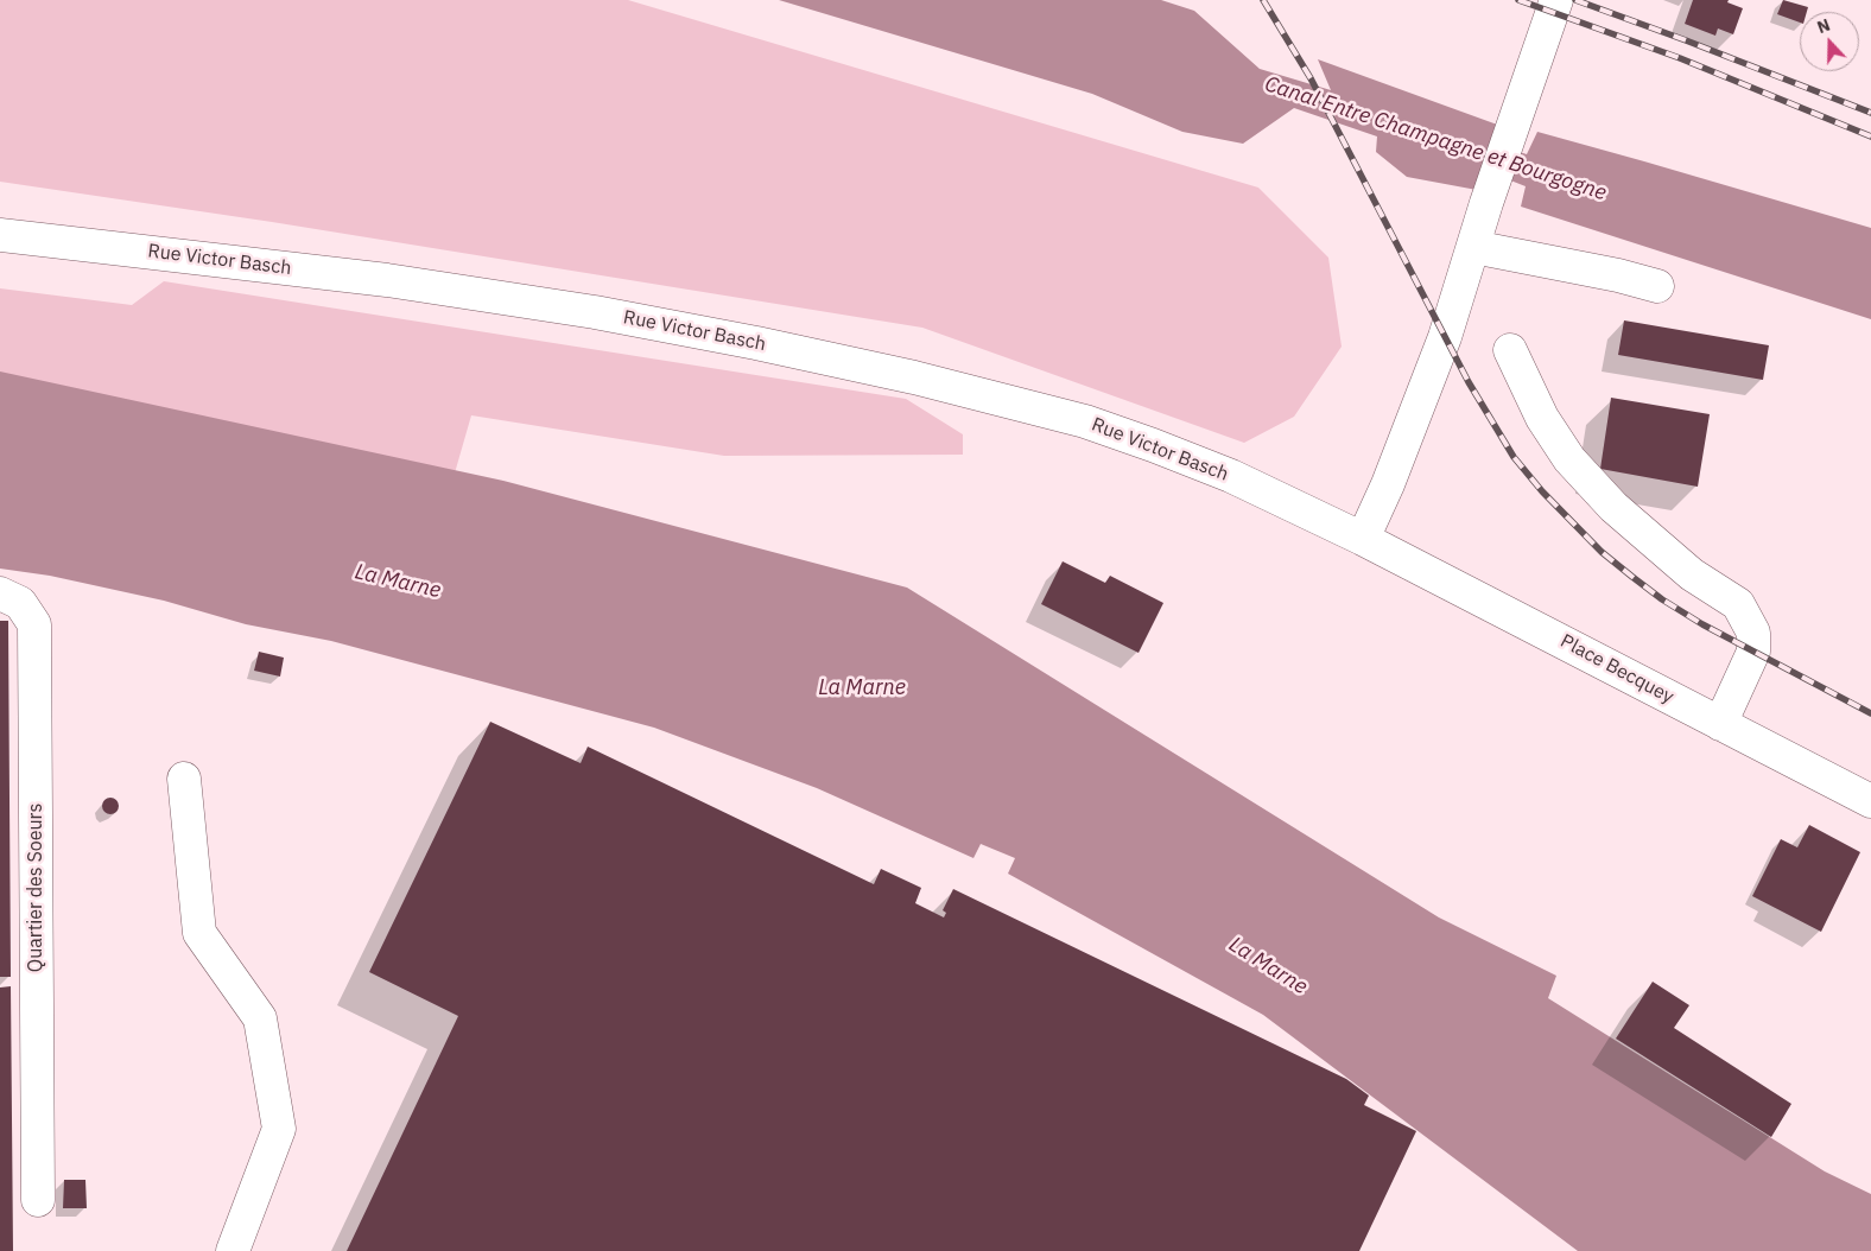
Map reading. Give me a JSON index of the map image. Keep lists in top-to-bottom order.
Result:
{
  "streets": {
    "street": ["Rue Victor Basch", "Place Becquey", "Quartier des Soeurs"]
  },
  "crossings": [
    ["Rue Victor Basch", "Place Becquey"]
  ],
  "water": ["Canal Entre Champagne et Bourgogne", "La Marne"],
  "north": "top"
}
